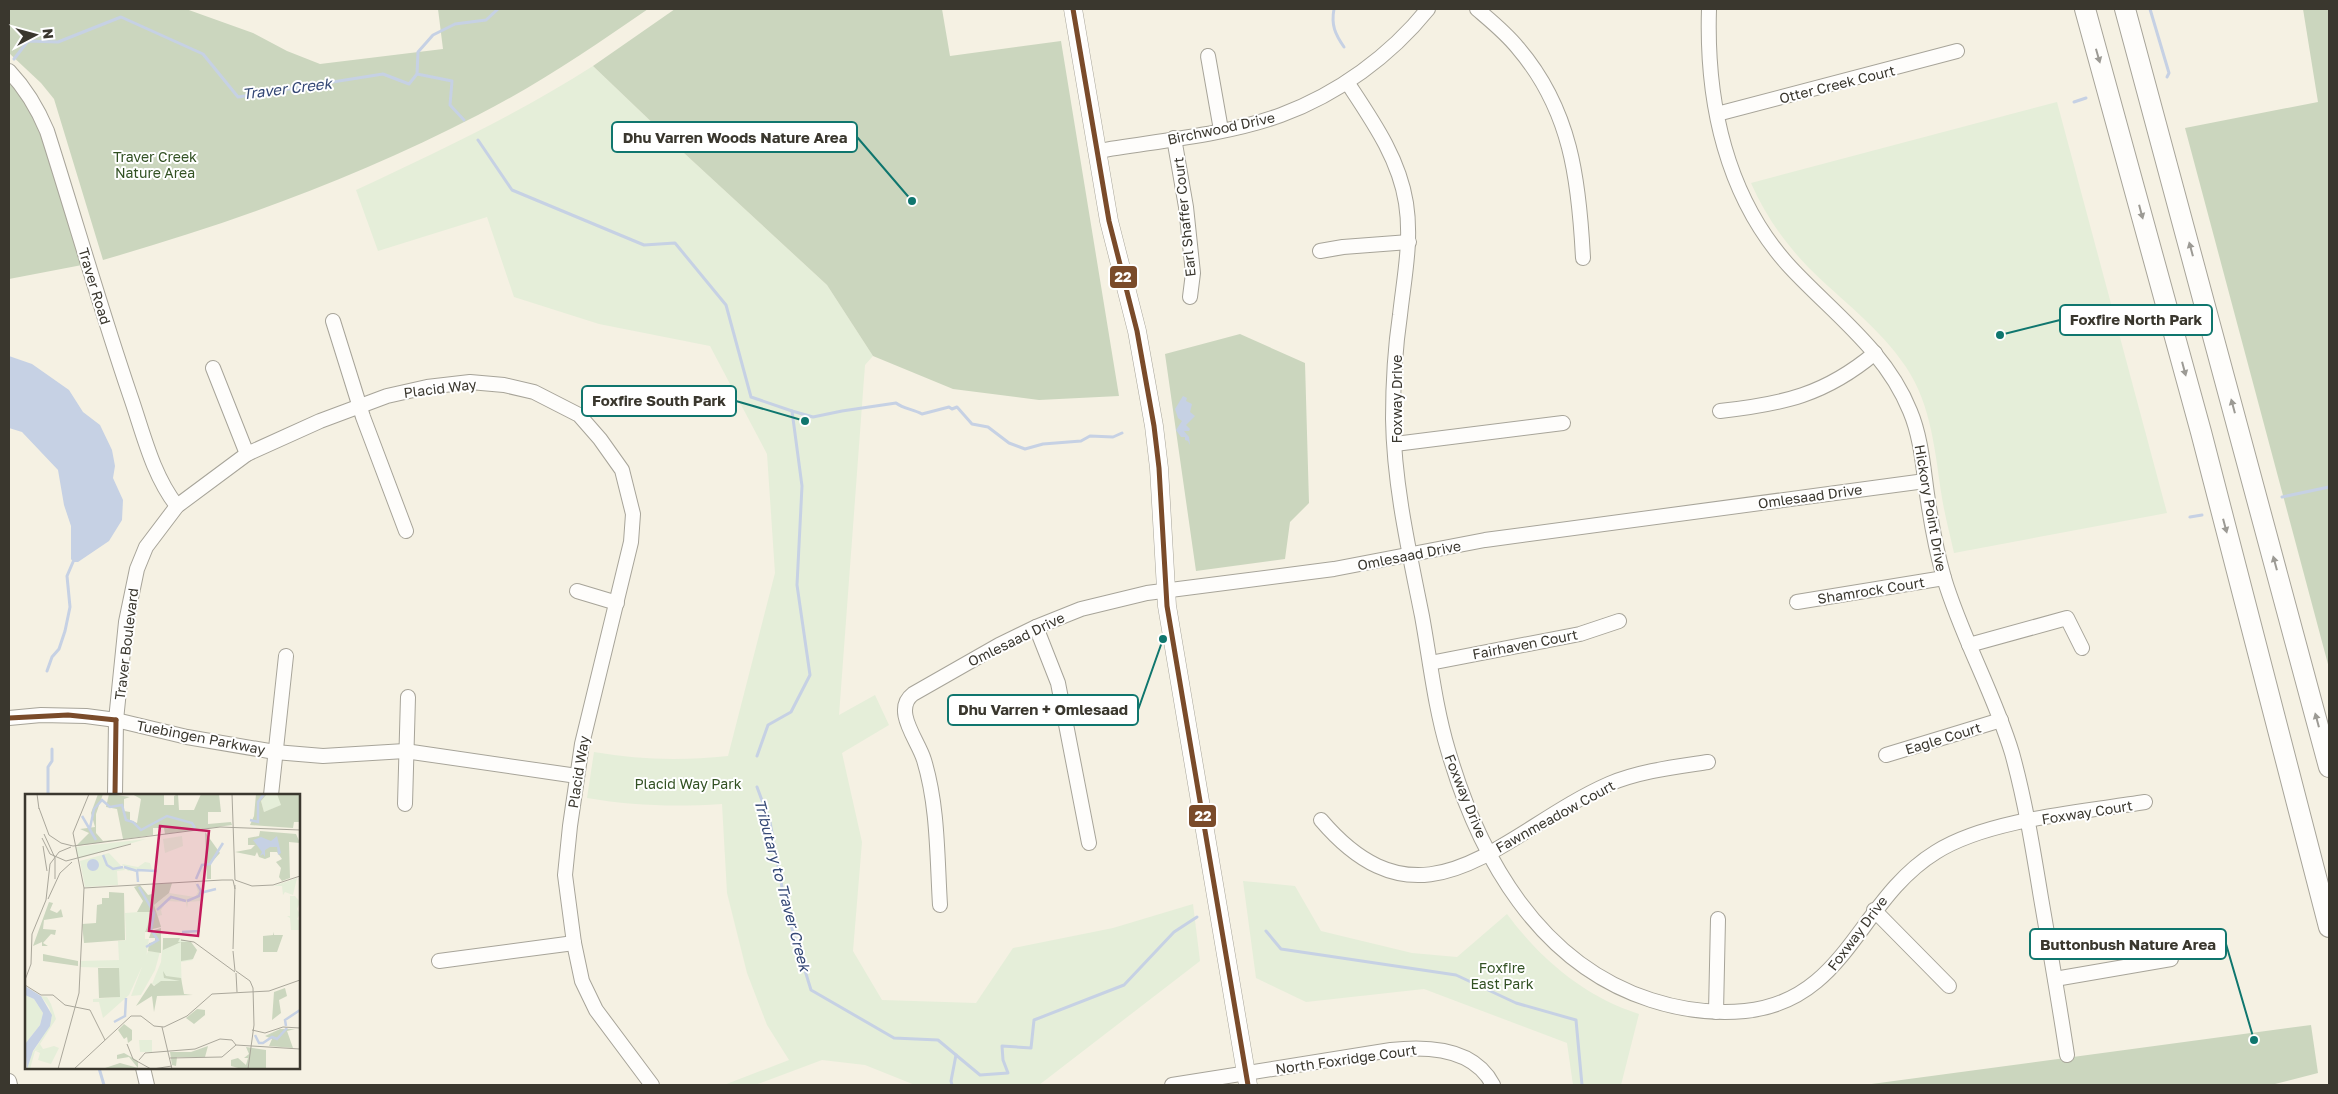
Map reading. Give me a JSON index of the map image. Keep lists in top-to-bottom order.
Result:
{
  "streets": {
    "street": [
      "Otter Creek Court",
      "Birchwood Drive",
      "Earl Shaffer Court",
      "Traver Road",
      "Placid Way",
      "Foxway Drive",
      "Omlesaad Drive",
      "Hickory Point Drive",
      "Shamrock Court",
      "Traver Boulevard",
      "Fairhaven Court",
      "Tuebingen Parkway",
      "Eagle Court",
      "Foxway Court",
      "Fawnmeadow Court",
      "North Foxridge Court"
    ]
  },
  "crossings": [
    ["Otter Creek Court", "Hickory Point Drive"],
    ["Birchwood Drive", "Earl Shaffer Court"],
    ["Birchwood Drive", "Foxway Drive"],
    ["Traver Road", "Placid Way"],
    ["Traver Road", "Traver Boulevard"],
    ["Placid Way", "Traver Boulevard"],
    ["Placid Way", "Tuebingen Parkway"],
    ["Foxway Drive", "Omlesaad Drive"],
    ["Foxway Drive", "Hickory Point Drive"],
    ["Foxway Drive", "Fairhaven Court"],
    ["Foxway Drive", "Foxway Court"],
    ["Foxway Drive", "Fawnmeadow Court"],
    ["Omlesaad Drive", "Hickory Point Drive"],
    ["Hickory Point Drive", "Shamrock Court"],
    ["Hickory Point Drive", "Eagle Court"],
    ["Hickory Point Drive", "Foxway Court"],
    ["Traver Boulevard", "Tuebingen Parkway"]
  ],
  "water": ["Traver Creek", "Tributary to Traver Creek"],
  "parks": ["Traver Creek Nature Area", "Placid Way Park", "Foxfire East Park"],
  "places": [
    "Dhu Varren Woods Nature Area",
    "Foxfire North Park",
    "Foxfire South Park",
    "Dhu Varren + Omlesaad",
    "Buttonbush Nature Area"
  ],
  "lines": ["transit line 22"],
  "north": "right"
}
